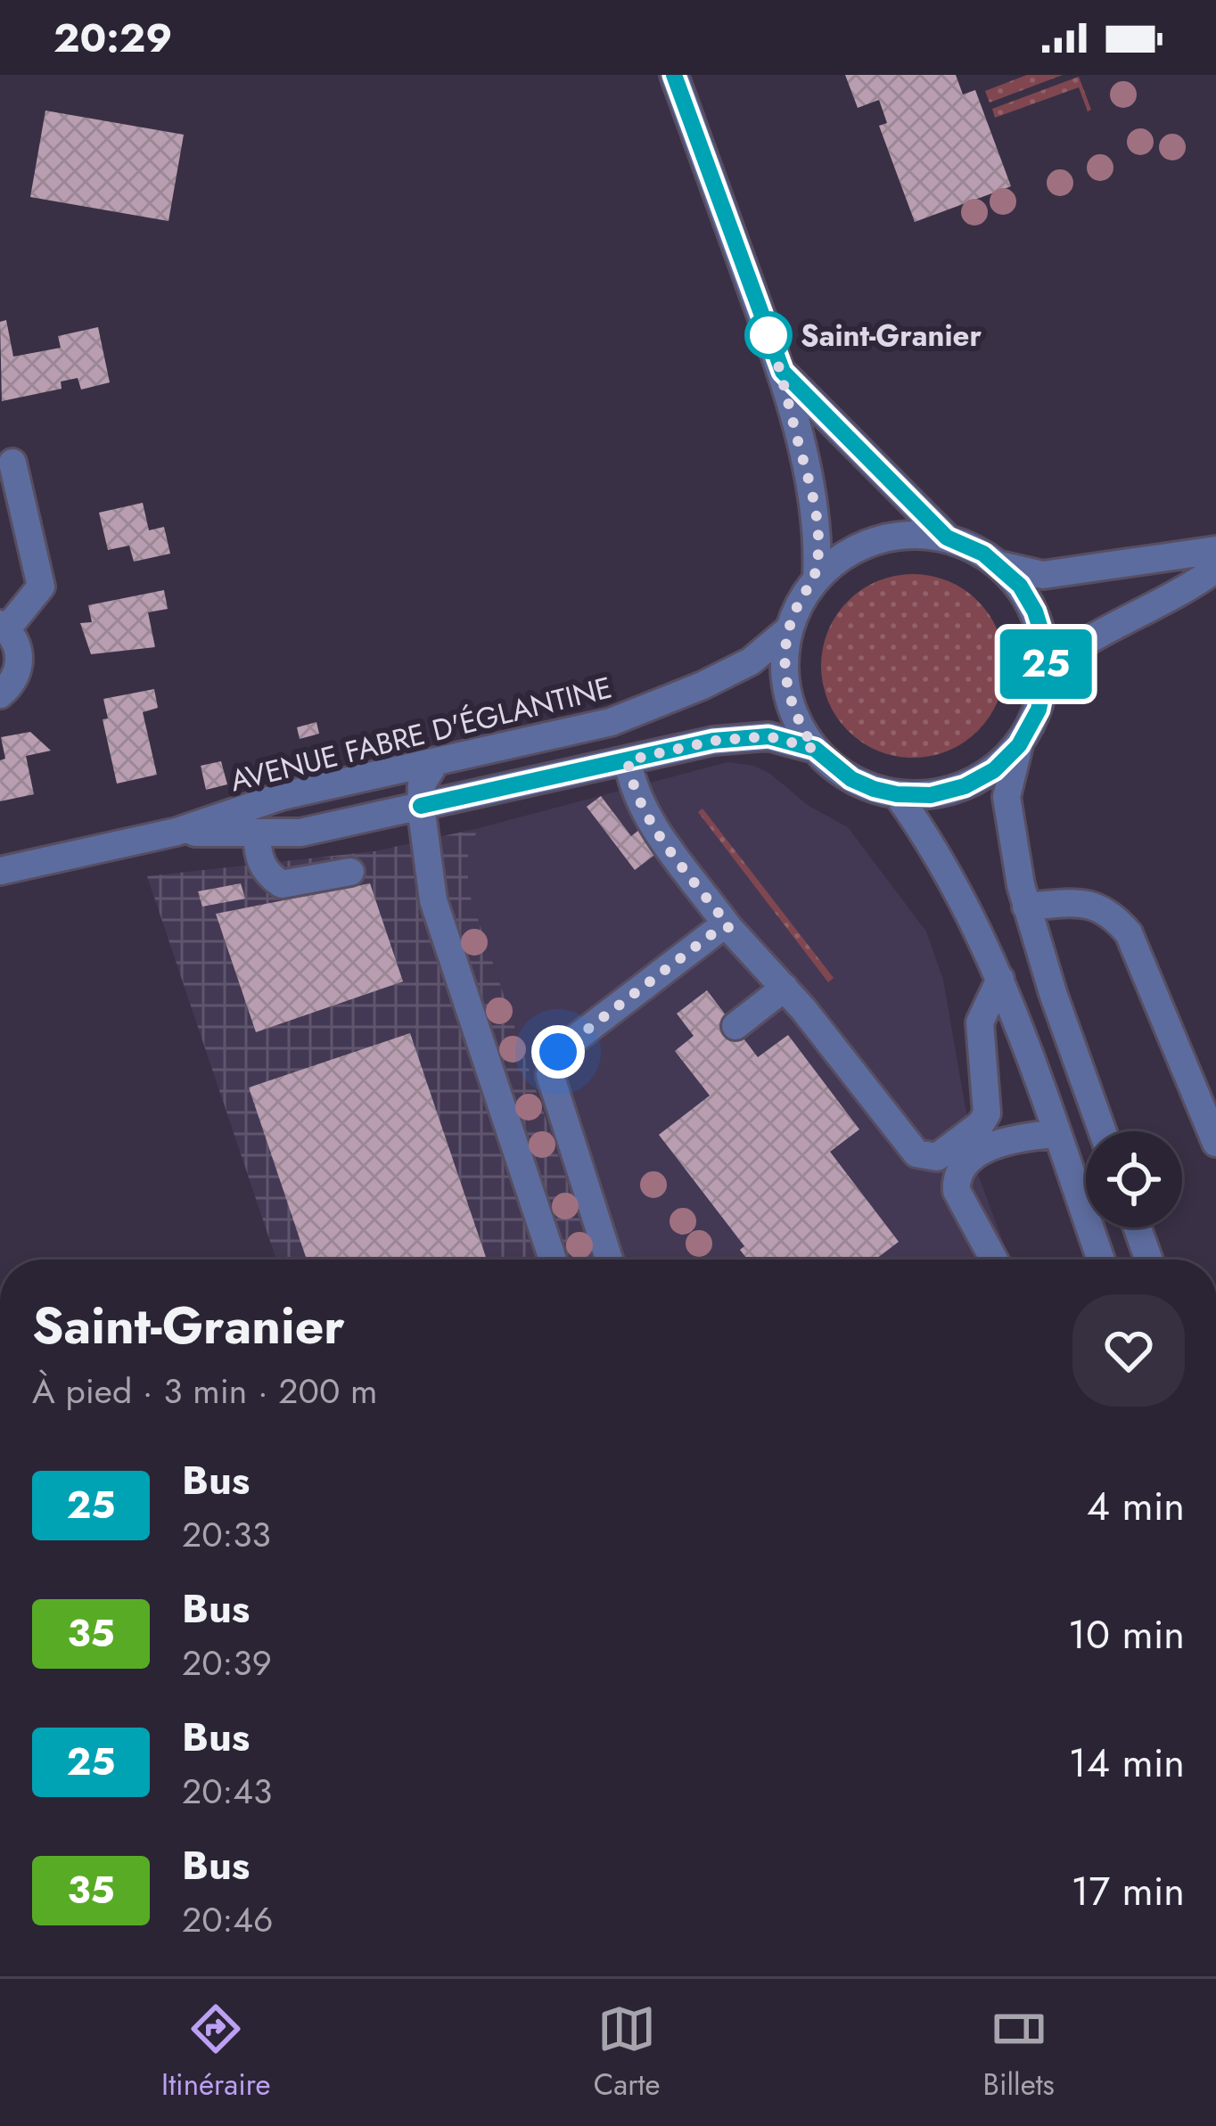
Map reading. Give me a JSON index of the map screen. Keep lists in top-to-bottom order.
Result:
{
  "streets": {
    "street": ["AVENUE FABRE D'ÉGLANTINE"]
  },
  "places": ["Saint-Granier"],
  "lines": ["bus line 25"],
  "page": {
    "status": "20:29",
    "on_map": "25",
    "heading": ["Saint-Granier", "À pied · 3 min · 200 m"],
    "list": [
      {
        "mark": "25",
        "name": "Bus",
        "note": "20:33",
        "value": "4 min"
      },
      {
        "mark": "35",
        "name": "Bus",
        "note": "20:39",
        "value": "10 min"
      },
      {
        "mark": "25",
        "name": "Bus",
        "note": "20:43",
        "value": "14 min"
      },
      {
        "mark": "35",
        "name": "Bus",
        "note": "20:46",
        "value": "17 min"
      }
    ],
    "tabs": ["Itinéraire", "Carte", "Billets"]
  }
}
